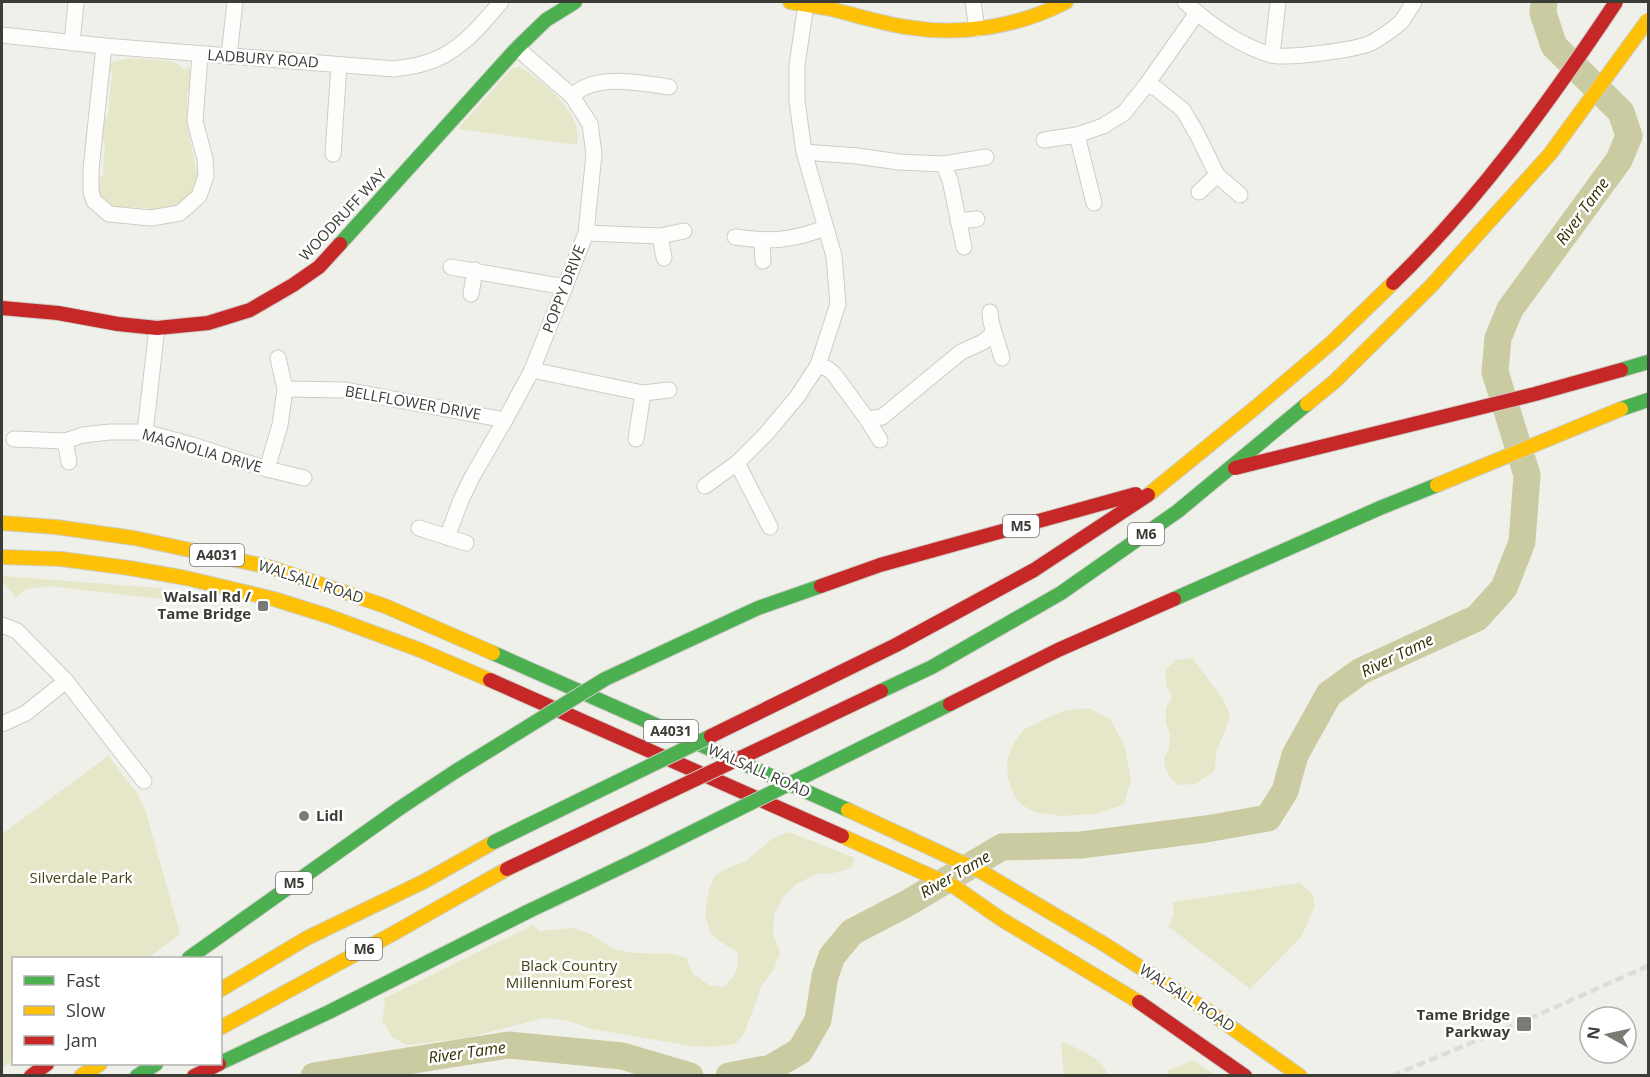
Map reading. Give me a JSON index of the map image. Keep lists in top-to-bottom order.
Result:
{
  "streets": {
    "main road": [
      "WOODRUFF WAY",
      "M5",
      "M6",
      "A4031",
      "WALSALL ROAD"
    ],
    "street": [
      "LADBURY ROAD",
      "POPPY DRIVE",
      "BELLFLOWER DRIVE",
      "MAGNOLIA DRIVE"
    ]
  },
  "crossings": [
    ["WOODRUFF WAY", "POPPY DRIVE"],
    ["POPPY DRIVE", "BELLFLOWER DRIVE"]
  ],
  "water": ["River Tame"],
  "parks": ["Silverdale Park", "Black Country Millennium Forest"],
  "places": {
    "transit": ["Walsall Rd / Tame Bridge", "Tame Bridge Parkway"],
    "other": ["Lidl"]
  },
  "legend": ["Fast", "Slow", "Jam"],
  "north": "left"
}
